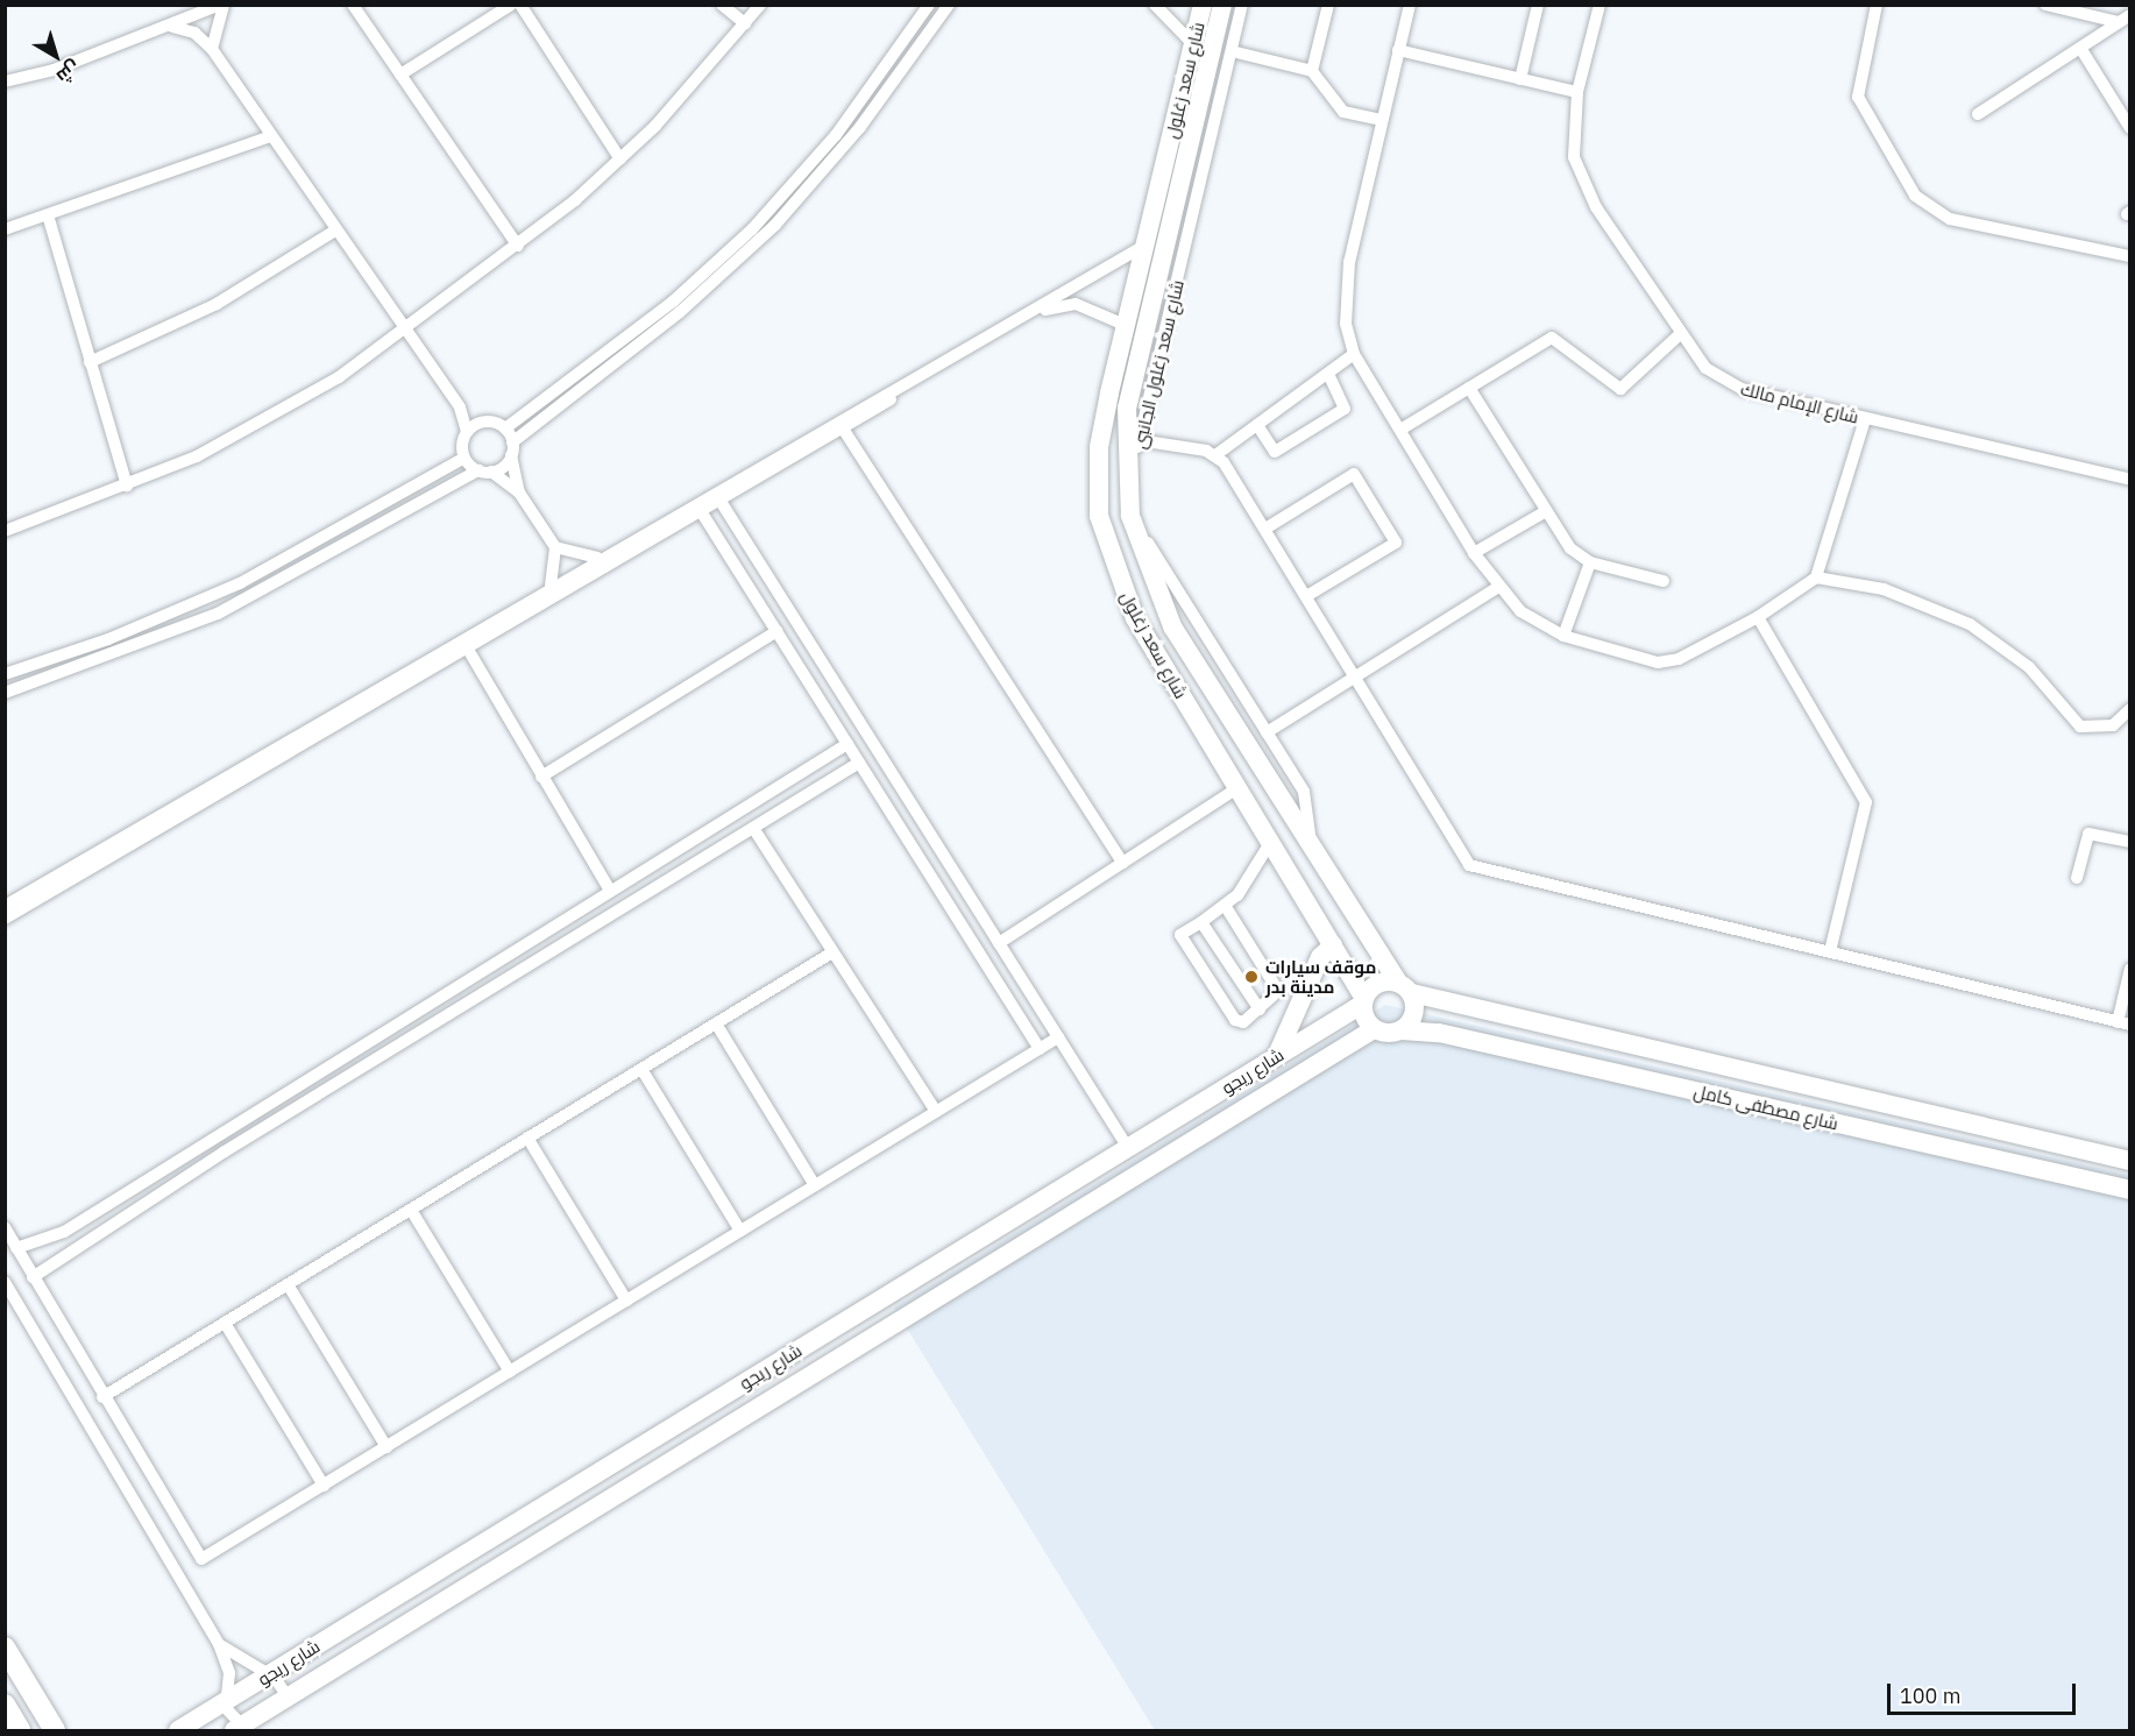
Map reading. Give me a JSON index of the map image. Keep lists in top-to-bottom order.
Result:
{
  "streets": {
    "main road": ["شارع سعد زغلول", "شارع ريجو", "شارع مصطفى كامل"],
    "street": ["شارع سعد زغلول الجانبى", "شارع الإمام مالك"]
  },
  "crossings": [
    ["شارع سعد زغلول", "شارع سعد زغلول الجانبى"],
    ["شارع سعد زغلول", "شارع ريجو"],
    ["شارع سعد زغلول", "شارع مصطفى كامل"],
    ["شارع ريجو", "شارع مصطفى كامل"]
  ],
  "places": ["موقف سيارات مدينة بدر"],
  "scale_bar": "100 m",
  "north": "bottom right"
}
